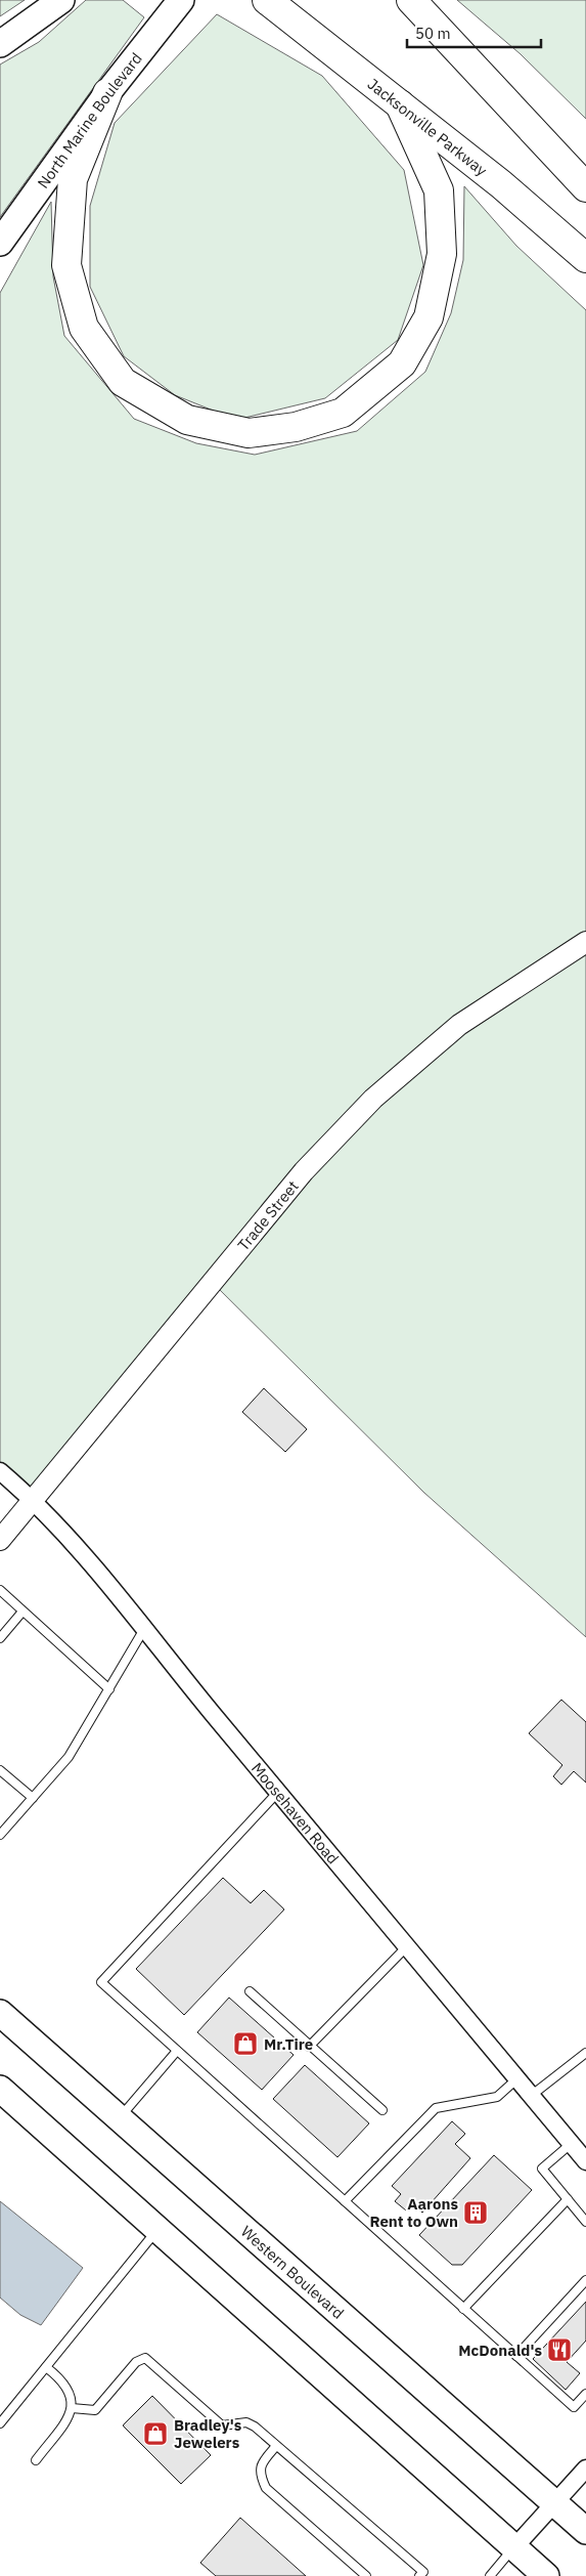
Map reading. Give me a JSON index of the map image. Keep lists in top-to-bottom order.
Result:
{
  "streets": {
    "highway": ["Jacksonville Parkway"],
    "main road": ["North Marine Boulevard", "Western Boulevard"],
    "street": ["Trade Street", "Moosehaven Road"]
  },
  "crossings": [
    ["Trade Street", "Moosehaven Road"]
  ],
  "places": {
    "shop": ["Mr.Tire", "Bradley's Jewelers"],
    "building": ["Aarons Rent to Own"],
    "restaurant": ["McDonald's"]
  },
  "scale_bar": "50 m"
}
